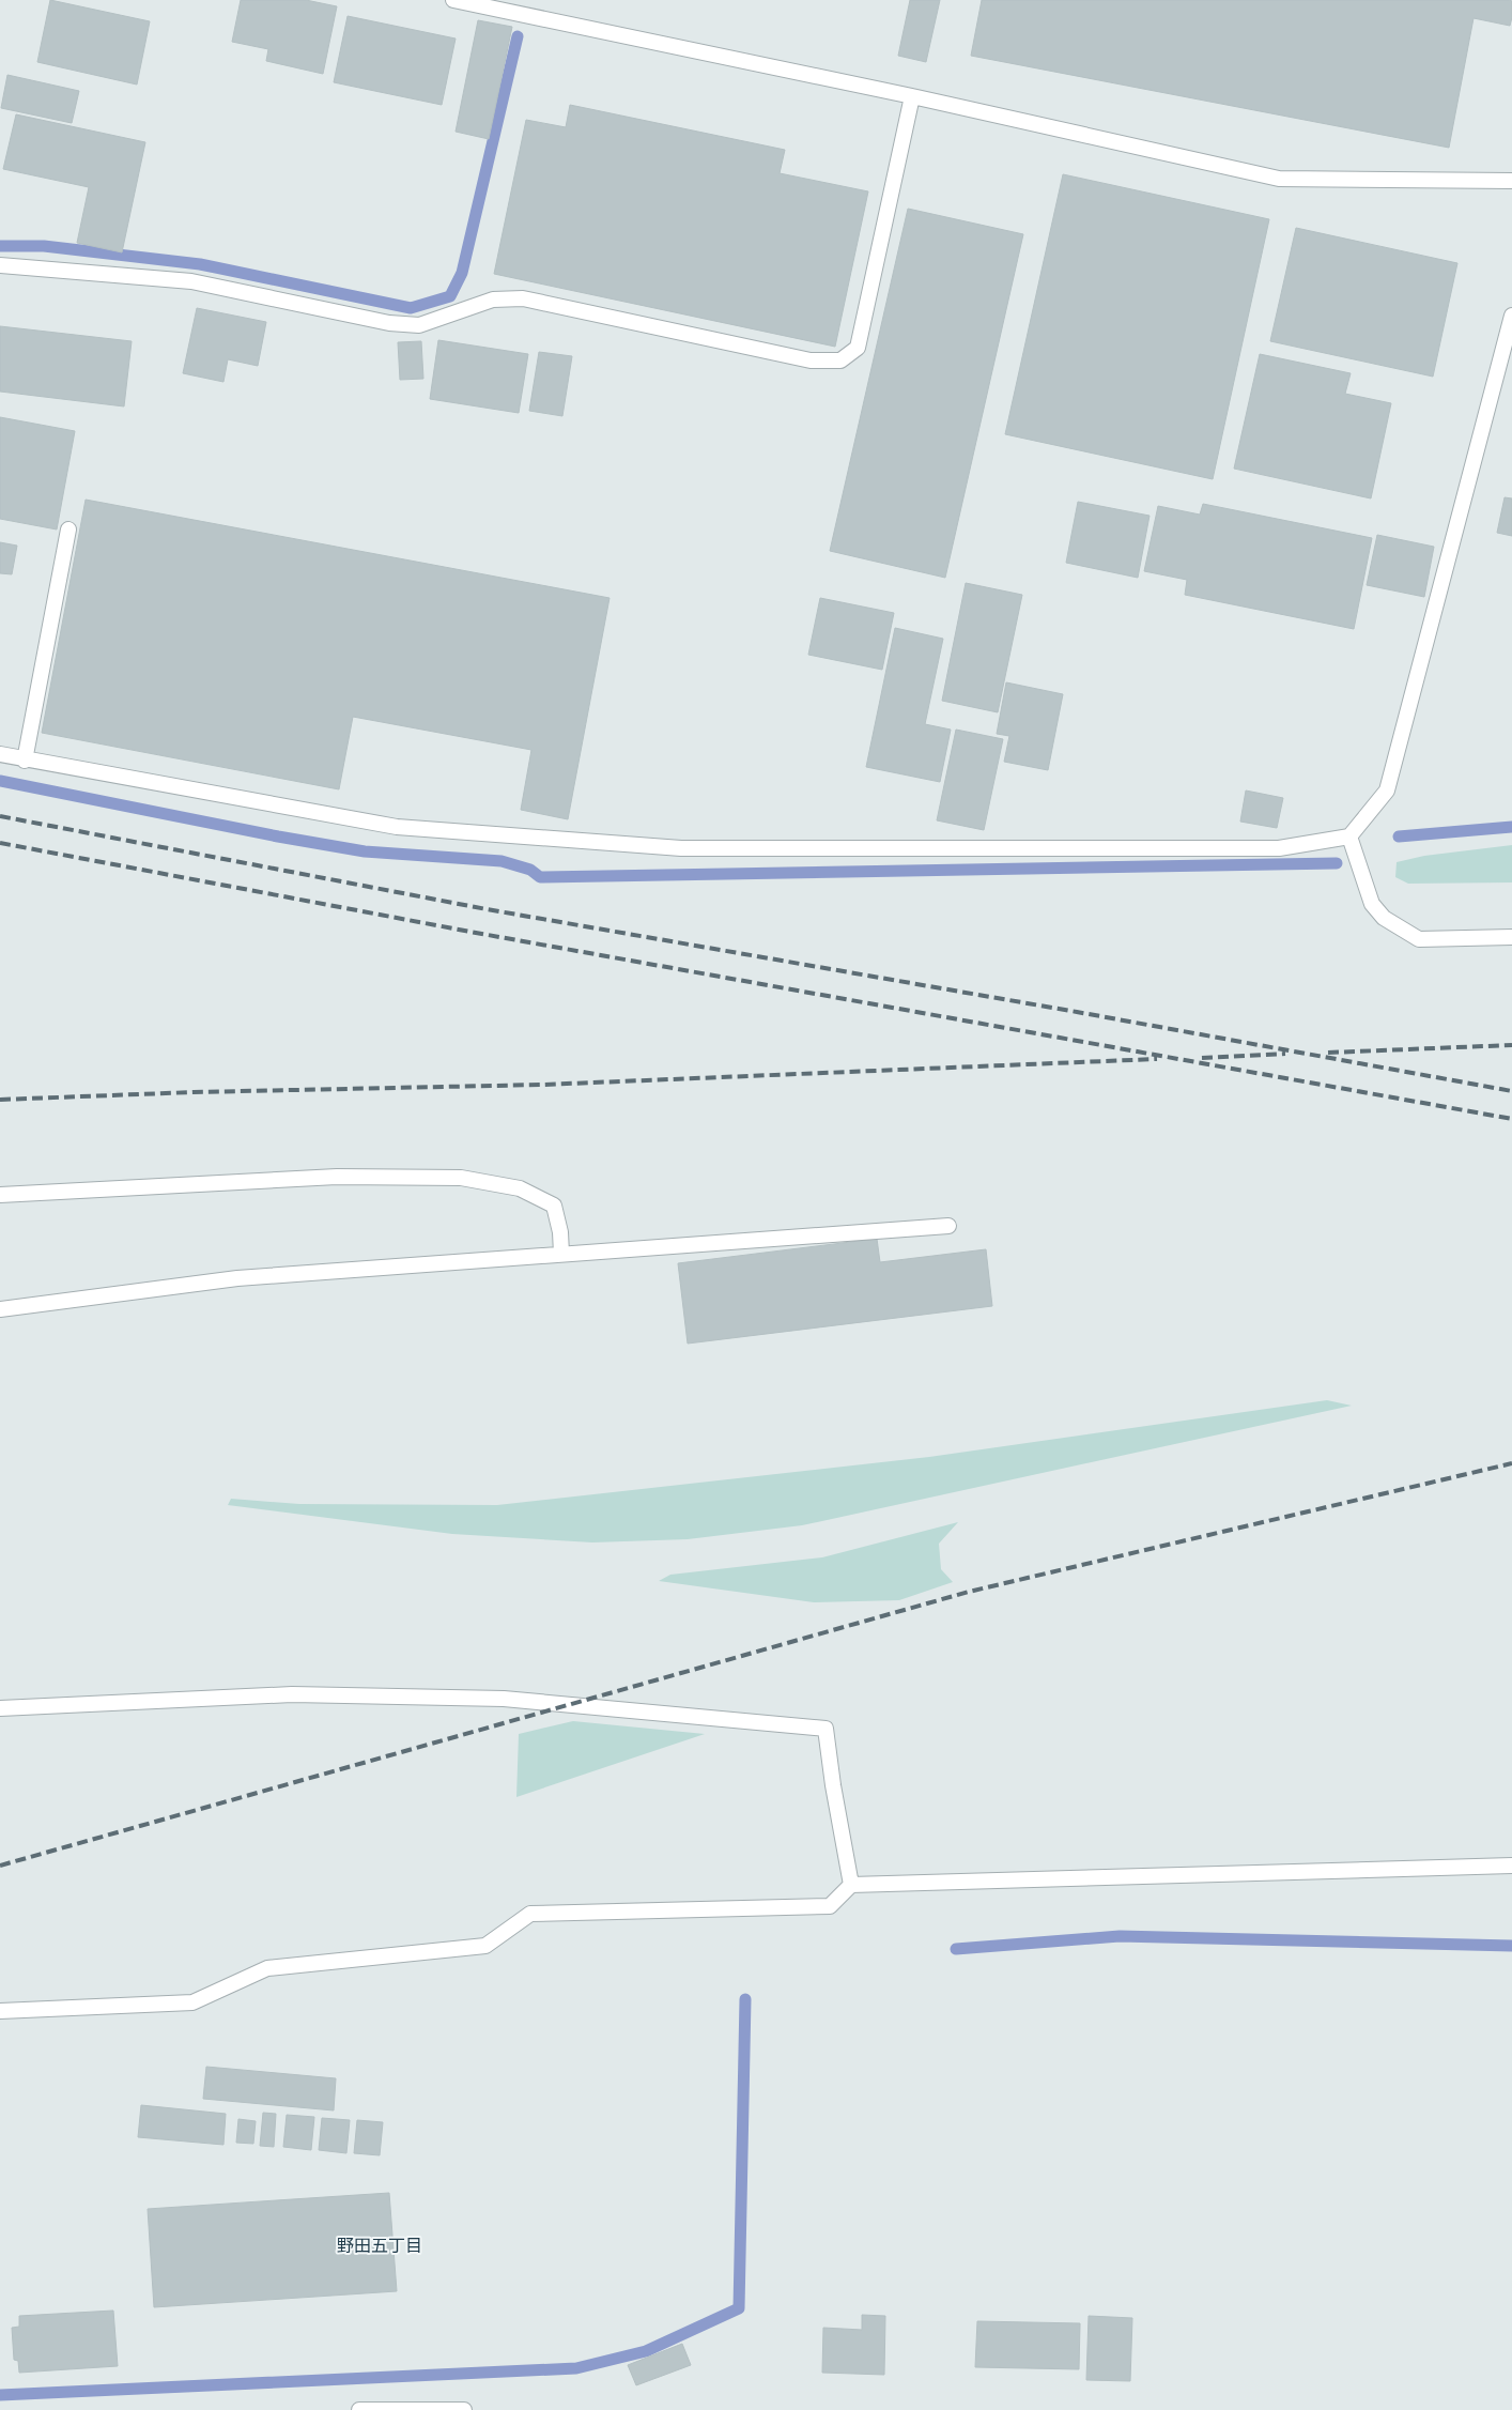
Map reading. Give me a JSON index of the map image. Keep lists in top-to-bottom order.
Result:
{
  "districts": ["野田五丁目"]
}
